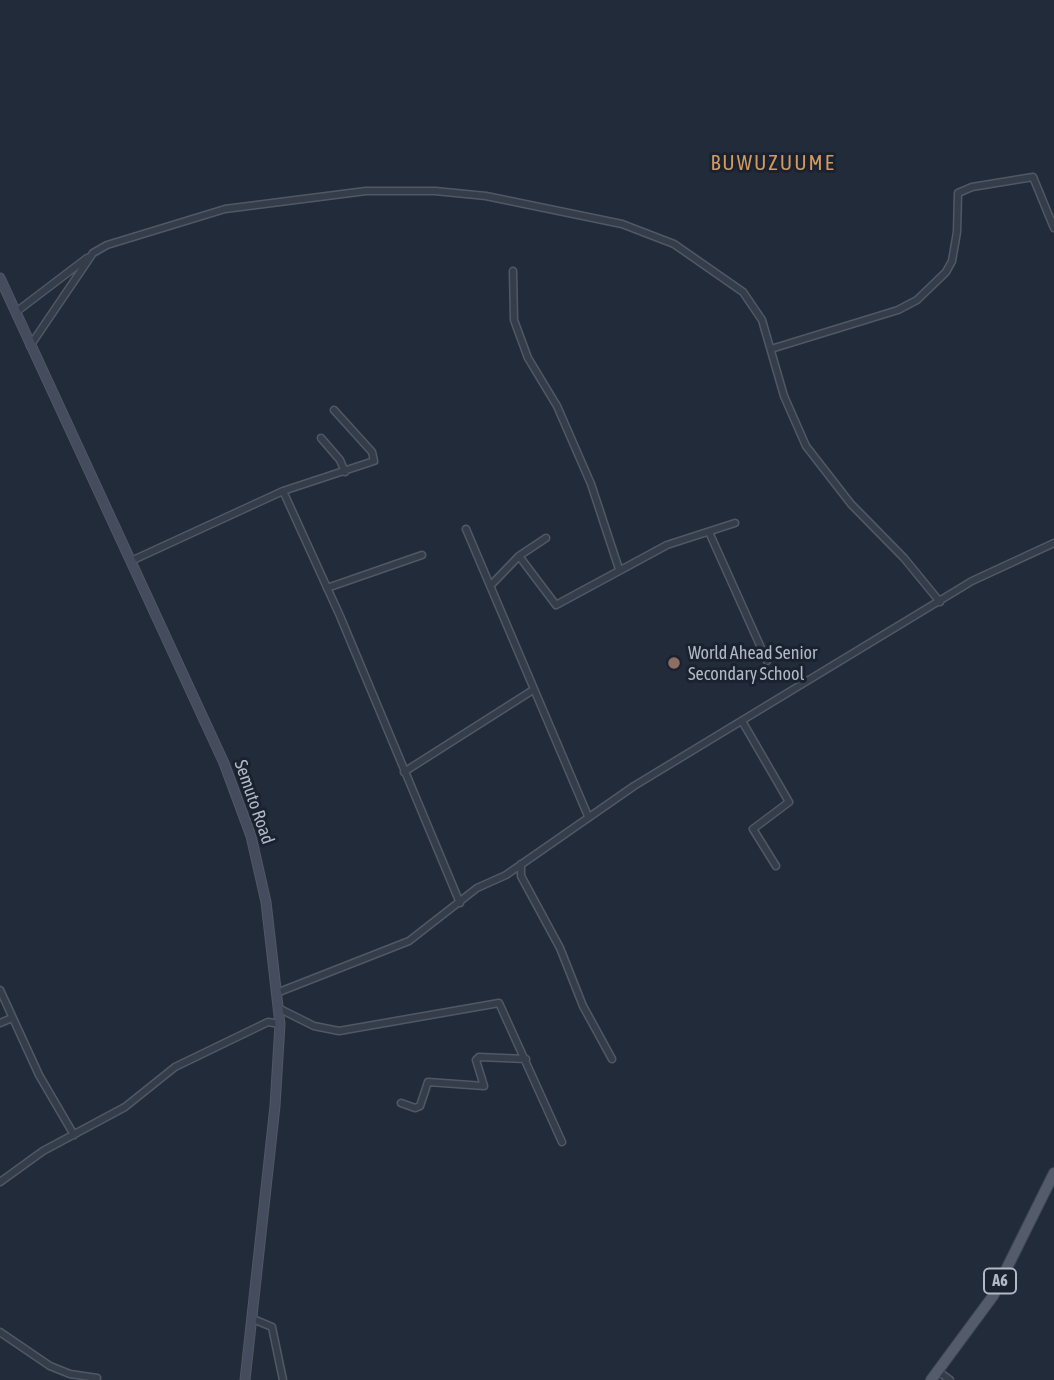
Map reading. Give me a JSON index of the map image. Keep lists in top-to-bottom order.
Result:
{
  "streets": {
    "main road": ["Semuto Road", "A6"]
  },
  "districts": ["BUWUZUUME"],
  "places": ["World Ahead Senior Secondary School"]
}
